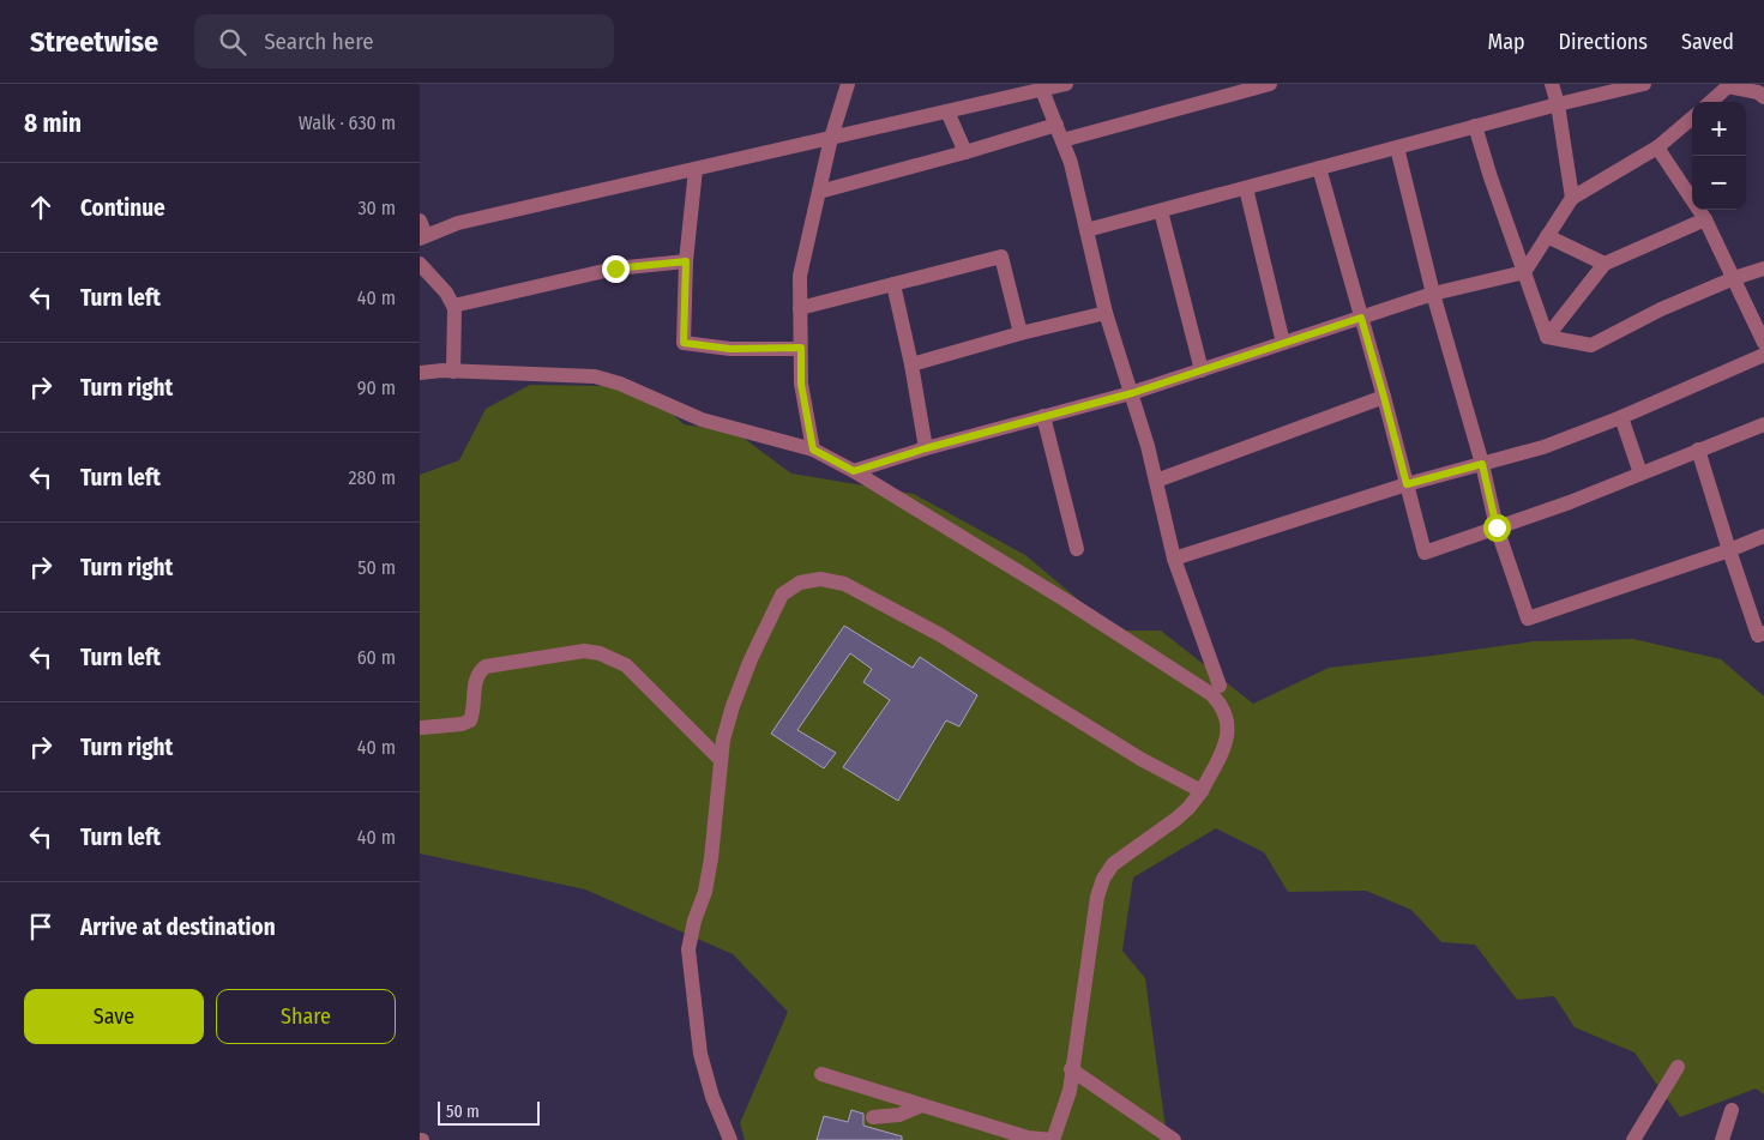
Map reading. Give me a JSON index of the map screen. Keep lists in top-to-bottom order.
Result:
{
  "scale_bar": "50 m",
  "page": {
    "header": "Streetwise",
    "search": "Search here",
    "nav": ["Map", "Directions", "Saved"],
    "heading": ["8 min", "Walk · 630 m"],
    "map_buttons": ["+", "−"],
    "list": [
      ["Continue", "30 m"],
      ["Turn left", "40 m"],
      ["Turn right", "90 m"],
      ["Turn left", "280 m"],
      ["Turn right", "50 m"],
      ["Turn left", "60 m"],
      ["Turn right", "40 m"],
      ["Turn left", "40 m"],
      "Arrive at destination"
    ],
    "buttons": ["Save", "Share"],
    "scale": "50 m"
  }
}
